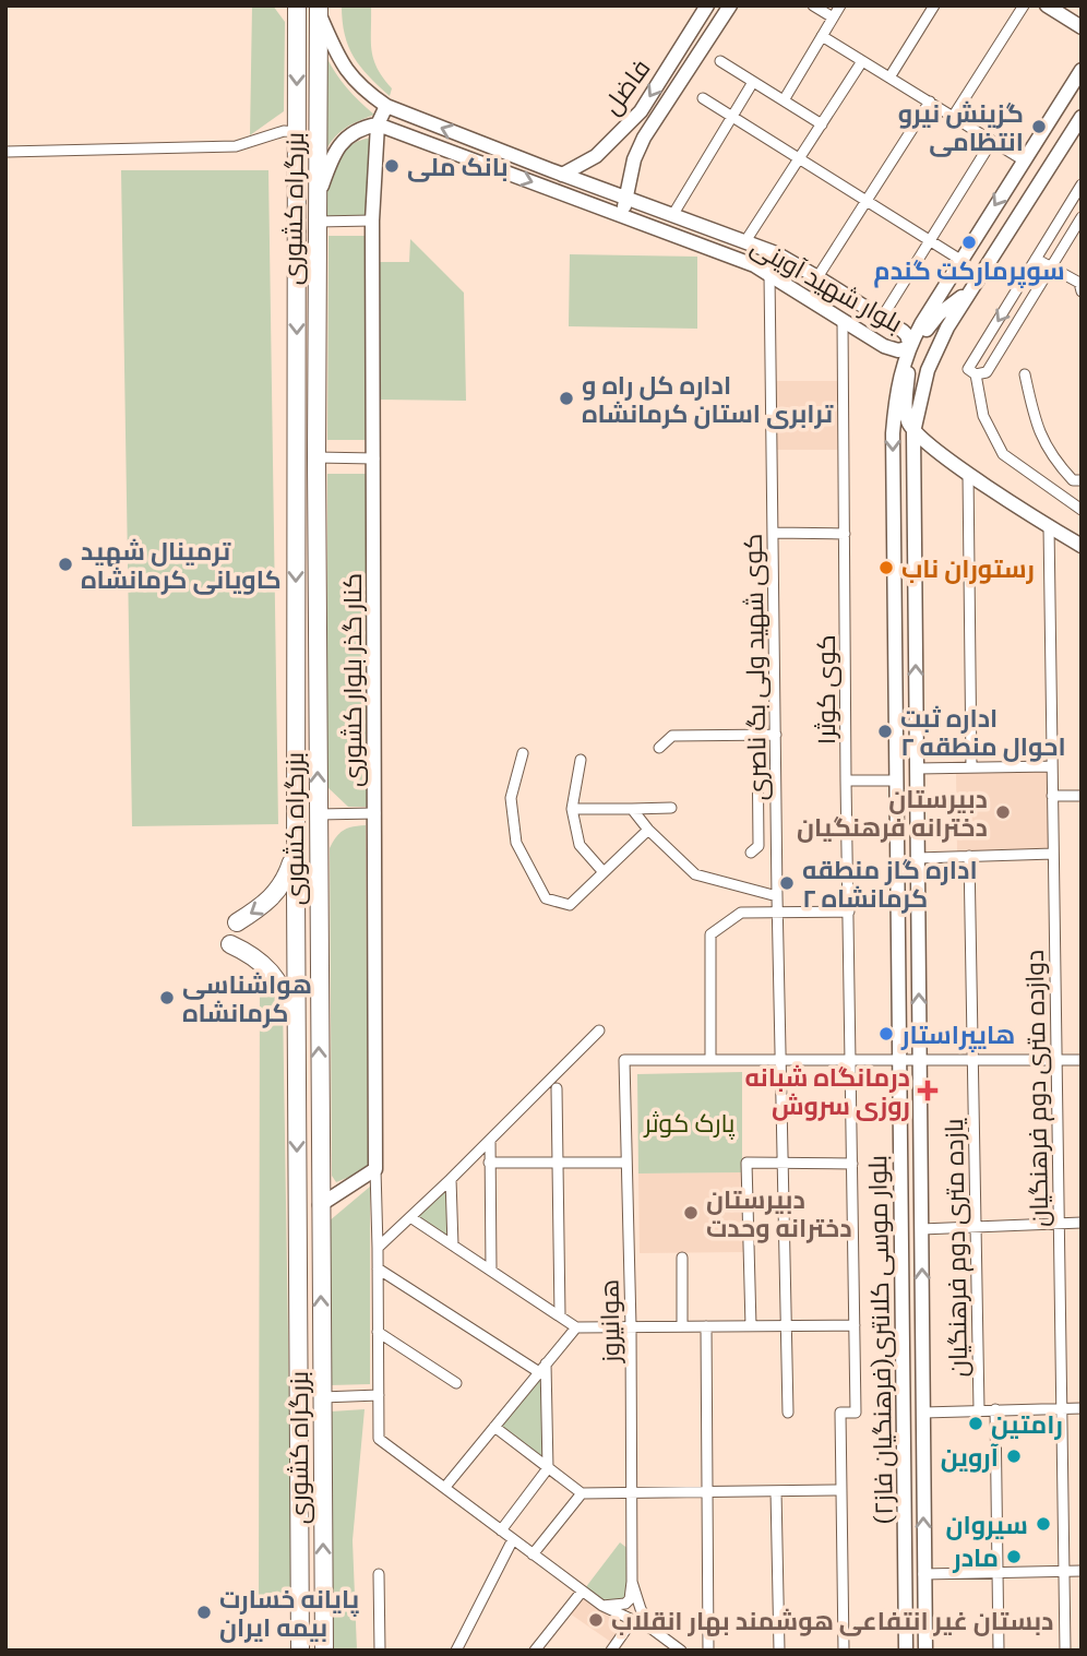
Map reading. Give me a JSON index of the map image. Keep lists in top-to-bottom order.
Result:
{
  "streets": {
    "highway": ["بزرگراه کشوری"],
    "main road": [
      "فاضل",
      "بلوار شهید آوینی",
      "کنار گذر بلوار کشوری",
      "بلوار موسی کلانتری(فرهنگیان فاز۲)"
    ],
    "street": [
      "کوی شهید ولی بگ ناصری",
      "کوی کوثر۱",
      "دوازده متری دوم فرهنگیان",
      "یازده متری دوم فرهنگیان",
      "هوانیروز"
    ]
  },
  "crossings": [
    ["فاضل", "بلوار شهید آوینی"],
    ["بزرگراه کشوری", "بلوار شهید آوینی"],
    ["بلوار شهید آوینی", "کوی شهید ولی بگ ناصری"],
    ["بلوار شهید آوینی", "کنار گذر بلوار کشوری"],
    ["بلوار شهید آوینی", "کوی کوثر۱"],
    ["بلوار شهید آوینی", "بلوار موسی کلانتری(فرهنگیان فاز۲)"]
  ],
  "parks": ["پارک کوثر"],
  "places": {
    "other": [
      "گزینش نیرو انتظامی",
      "بانک ملی",
      "سوپرمارکت گندم",
      "اداره کل راه و ترابری استان کرمانشاه",
      "ترمینال شهید کاویانی کرمانشاه",
      "رستوران ناب",
      "اداره ثبت احوال منطقه ۲",
      "دبیرستان دخترانه فرهنگیان",
      "اداره گاز منطقه ۲ کرمانشاه",
      "هواشناسی کرمانشاه",
      "هایپراستار",
      "دبیرستان دخترانه وحدت",
      "رامتین",
      "آروین",
      "سیروان",
      "مادر",
      "پایانه خسارت بیمه ایران",
      "دبستان غیر انتفاعی هوشمند بهار انقلاب"
    ],
    "health": ["درمانگاه شبانه روزی سروش"]
  }
}
